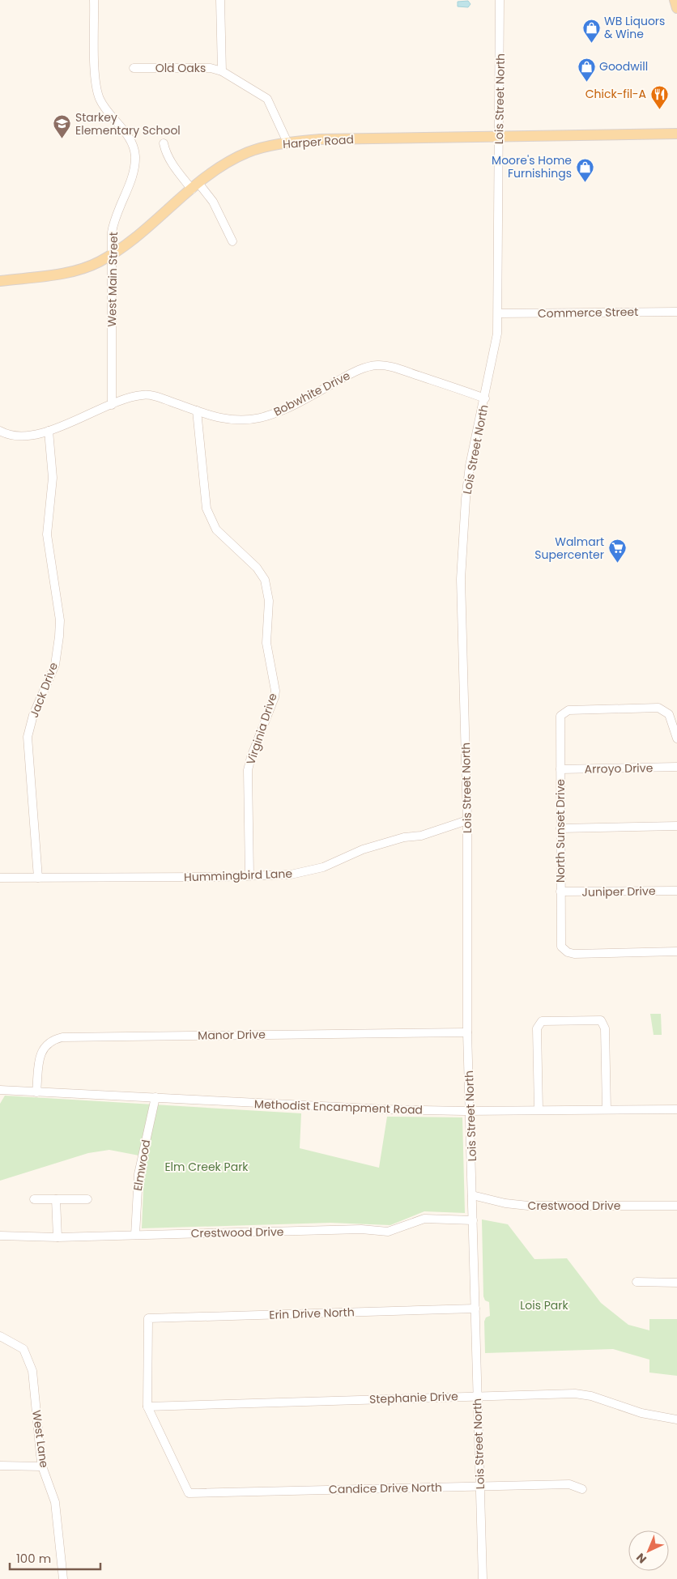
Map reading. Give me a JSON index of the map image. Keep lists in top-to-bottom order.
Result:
{
  "streets": {
    "main road": ["Harper Road"],
    "street": [
      "Old Oaks",
      "Lois Street North",
      "West Main Street",
      "Commerce Street",
      "Bobwhite Drive",
      "Jack Drive",
      "Virginia Drive",
      "Arroyo Drive",
      "North Sunset Drive",
      "Hummingbird Lane",
      "Juniper Drive",
      "Manor Drive",
      "Methodist Encampment Road",
      "Elmwood",
      "Crestwood Drive",
      "Erin Drive North",
      "Stephanie Drive",
      "West Lane",
      "Candice Drive North"
    ]
  },
  "crossings": [
    ["Old Oaks", "Harper Road"],
    ["Lois Street North", "Harper Road"],
    ["Lois Street North", "Commerce Street"],
    ["Lois Street North", "Bobwhite Drive"],
    ["Lois Street North", "Hummingbird Lane"],
    ["Lois Street North", "Manor Drive"],
    ["Lois Street North", "Methodist Encampment Road"],
    ["Lois Street North", "Crestwood Drive"],
    ["Lois Street North", "Erin Drive North"],
    ["Lois Street North", "Stephanie Drive"],
    ["Lois Street North", "Candice Drive North"],
    ["Harper Road", "West Main Street"],
    ["West Main Street", "Bobwhite Drive"],
    ["Bobwhite Drive", "Jack Drive"],
    ["Bobwhite Drive", "Virginia Drive"],
    ["Jack Drive", "Hummingbird Lane"],
    ["Virginia Drive", "Hummingbird Lane"],
    ["Arroyo Drive", "North Sunset Drive"],
    ["North Sunset Drive", "Juniper Drive"],
    ["Manor Drive", "Methodist Encampment Road"],
    ["Methodist Encampment Road", "Elmwood"],
    ["Elmwood", "Crestwood Drive"],
    ["Erin Drive North", "Stephanie Drive"],
    ["Erin Drive North", "Candice Drive North"],
    ["Stephanie Drive", "Candice Drive North"]
  ],
  "parks": ["Elm Creek Park", "Lois Park"],
  "places": {
    "shop": ["WB Liquors & Wine", "Goodwill", "Moore's Home Furnishings"],
    "restaurant": ["Chick-fil-A"],
    "school or university": ["Starkey Elementary School"],
    "supermarket": ["Walmart Supercenter"]
  },
  "scale_bar": "100 m",
  "north": "bottom left"
}
